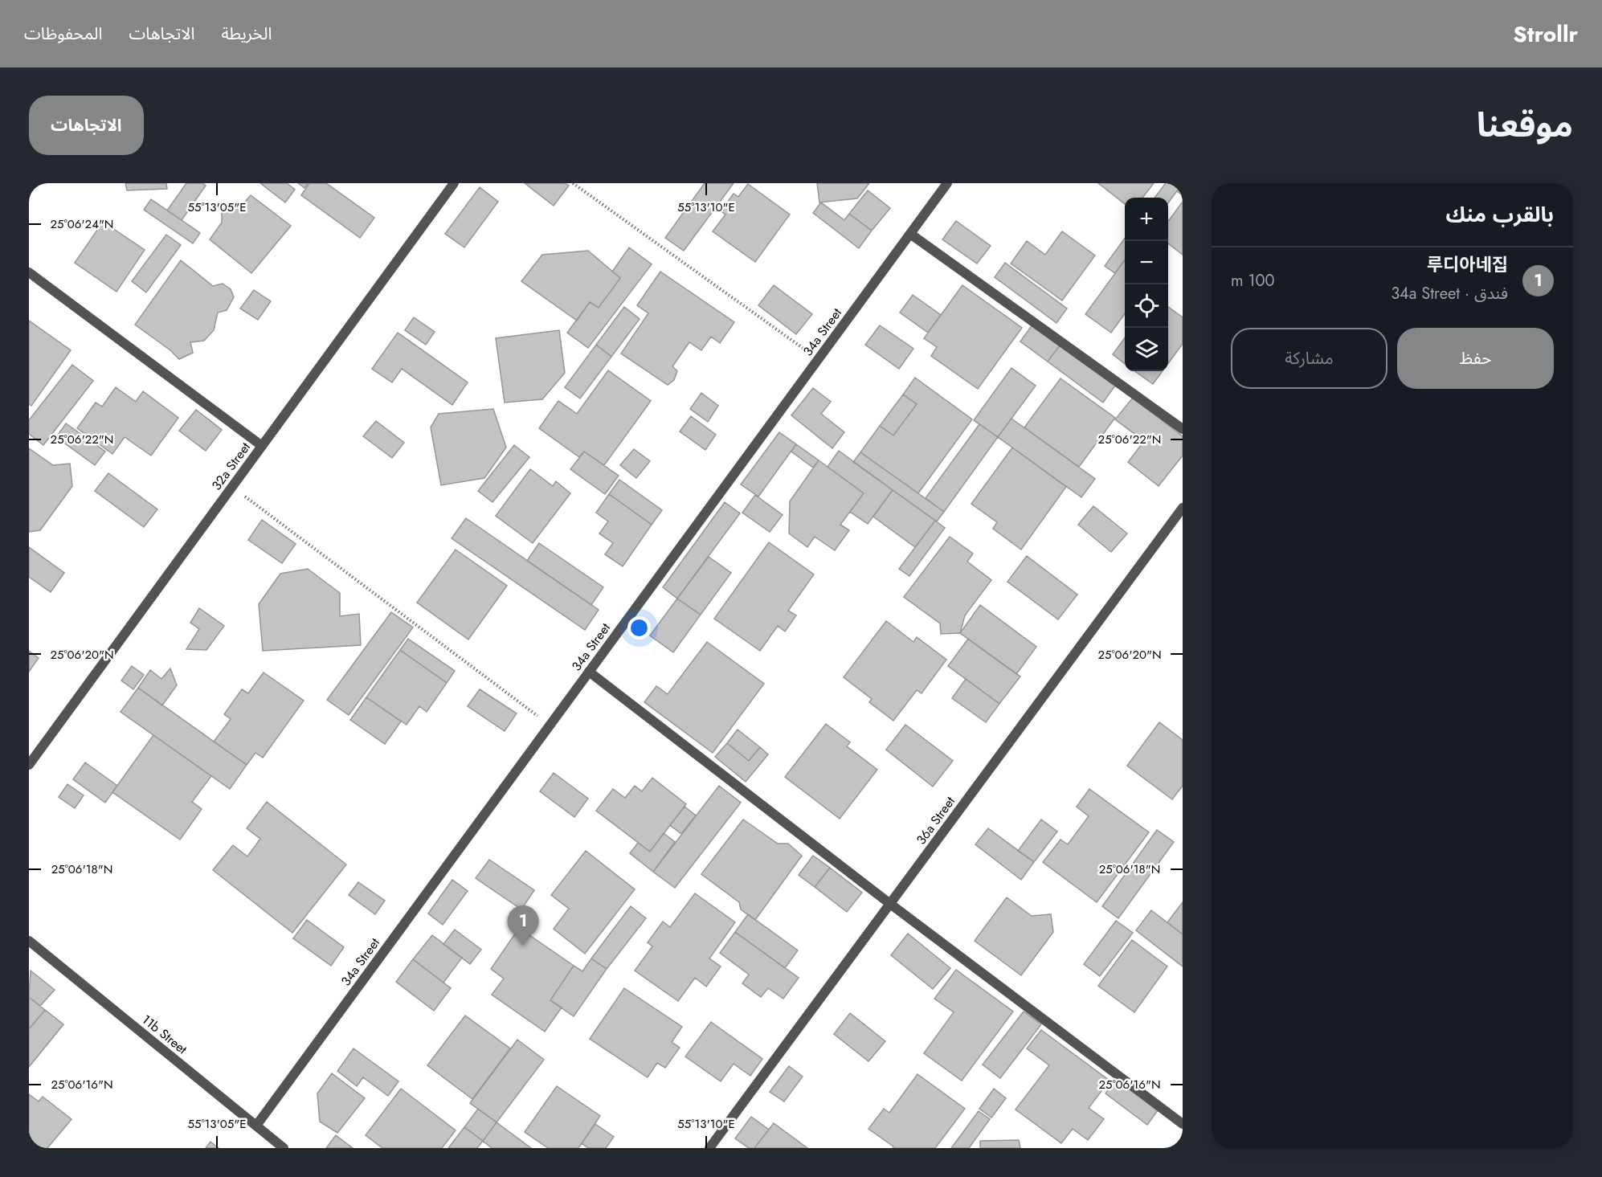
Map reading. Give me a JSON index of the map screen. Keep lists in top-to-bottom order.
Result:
{
  "streets": {
    "street": [
      "34a Street",
      "32a Street",
      "36a Street",
      "11b Street"
    ]
  },
  "crossings": [
    ["34a Street", "11b Street"]
  ],
  "page": {
    "header": "Strollr",
    "nav": ["الخريطة", "الاتجاهات", "المحفوظات"],
    "title": "موقعنا",
    "buttons": [
      "الاتجاهات",
      ["حفظ", "مشاركة"]
    ],
    "heading": "بالقرب منك",
    "map_buttons": ["+", "−"],
    "list": [
      {
        "mark": "1",
        "name": "루디아네집",
        "note": "فندق · 34a Street",
        "value": "100 m"
      }
    ],
    "pins": "1"
  },
  "coordinates": [
    "55°13'05\"E",
    "55°13'10\"E",
    "25°06'24\"N",
    "25°06'22\"N",
    "25°06'20\"N",
    "25°06'18\"N",
    "25°06'16\"N"
  ]
}
